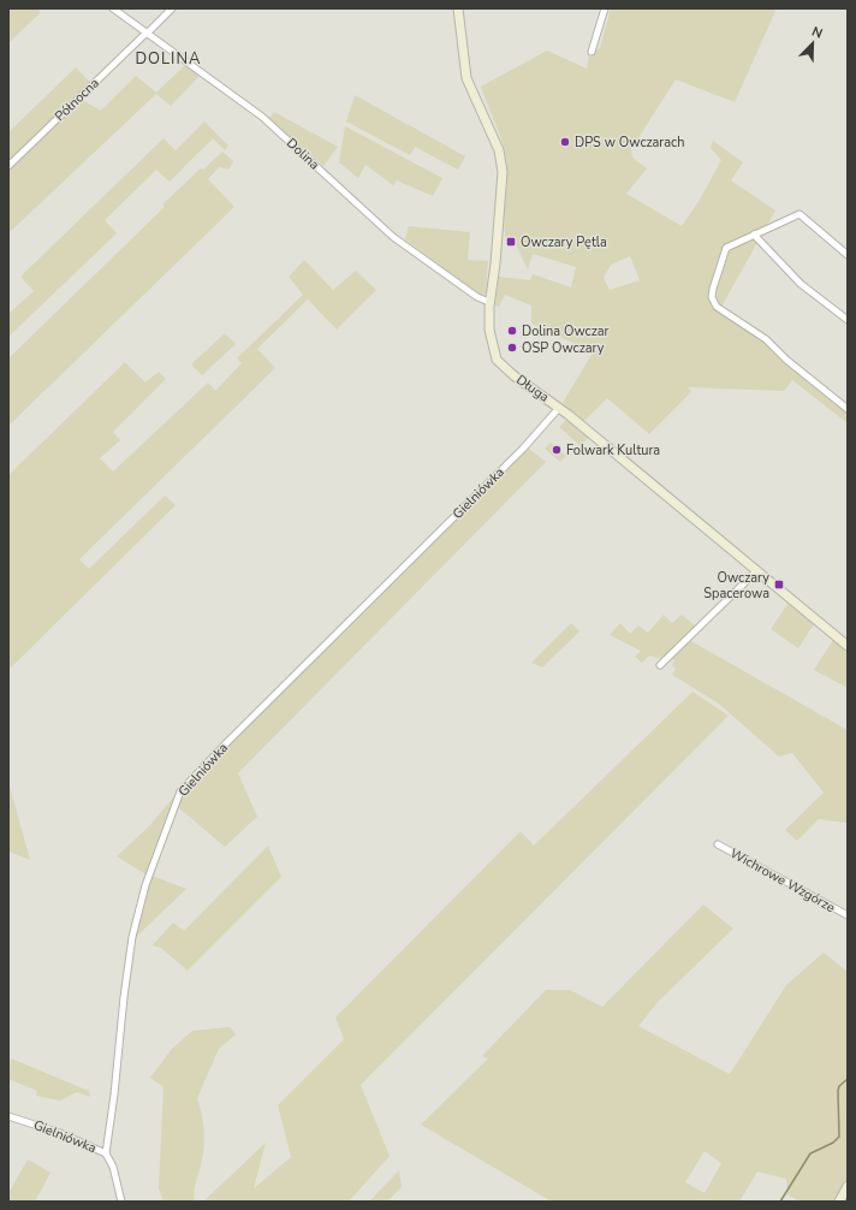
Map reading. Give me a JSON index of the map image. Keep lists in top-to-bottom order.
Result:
{
  "streets": {
    "street": [
      "Północna",
      "Dolina",
      "Długa",
      "Gielniówka",
      "Wichrowe Wzgórze"
    ]
  },
  "crossings": [
    ["Północna", "Dolina"],
    ["Dolina", "Długa"],
    ["Długa", "Gielniówka"]
  ],
  "districts": ["DOLINA"],
  "places": {
    "other": [
      "DPS w Owczarach",
      "Dolina Owczar",
      "OSP Owczary",
      "Folwark Kultura"
    ],
    "transit": ["Owczary Pętla", "Owczary Spacerowa"]
  },
  "north": "top right"
}
